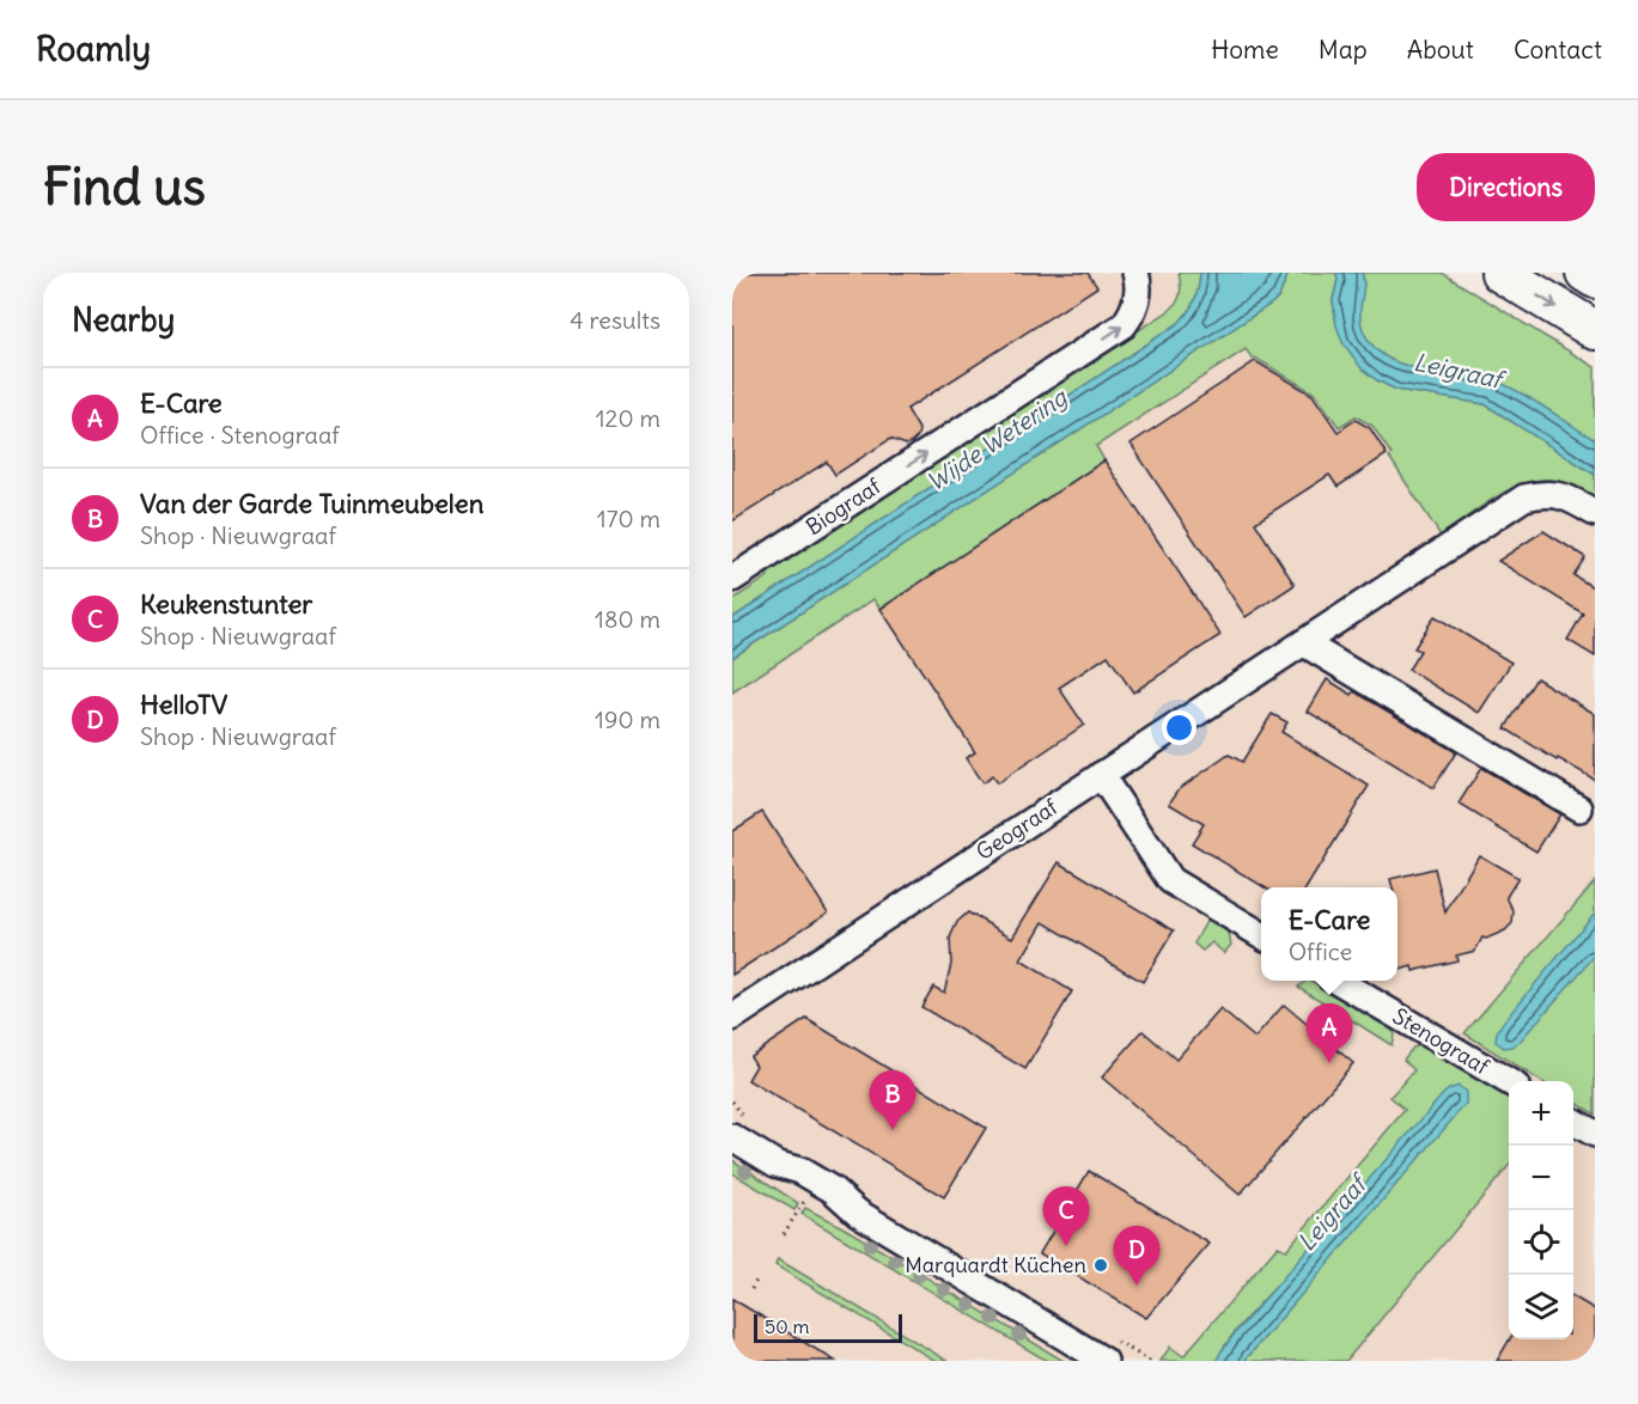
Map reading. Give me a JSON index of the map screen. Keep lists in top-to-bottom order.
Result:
{
  "streets": {
    "street": ["Biograaf", "Geograaf", "Stenograaf"]
  },
  "one_way": ["Biograaf"],
  "water": ["Leigraaf", "Wijde Wetering"],
  "places": ["Marquardt Küchen"],
  "scale_bar": "50 m",
  "page": {
    "header": "Roamly",
    "nav": [
      "Home",
      "Map",
      "About",
      "Contact"
    ],
    "buttons": "Directions",
    "title": "Find us",
    "heading": ["Nearby", "4 results"],
    "list": [
      {
        "mark": "A",
        "name": "E-Care",
        "note": "Office · Stenograaf",
        "value": "120 m"
      },
      {
        "mark": "B",
        "name": "Van der Garde Tuinmeubelen",
        "note": "Shop · Nieuwgraaf",
        "value": "170 m"
      },
      {
        "mark": "C",
        "name": "Keukenstunter",
        "note": "Shop · Nieuwgraaf",
        "value": "180 m"
      },
      {
        "mark": "D",
        "name": "HelloTV",
        "note": "Shop · Nieuwgraaf",
        "value": "190 m"
      }
    ],
    "popup": ["E-Care", "Office"],
    "pins": [
      "A",
      "B",
      "C",
      "D"
    ],
    "map_buttons": ["+", "−"],
    "scale": "50 m"
  }
}
